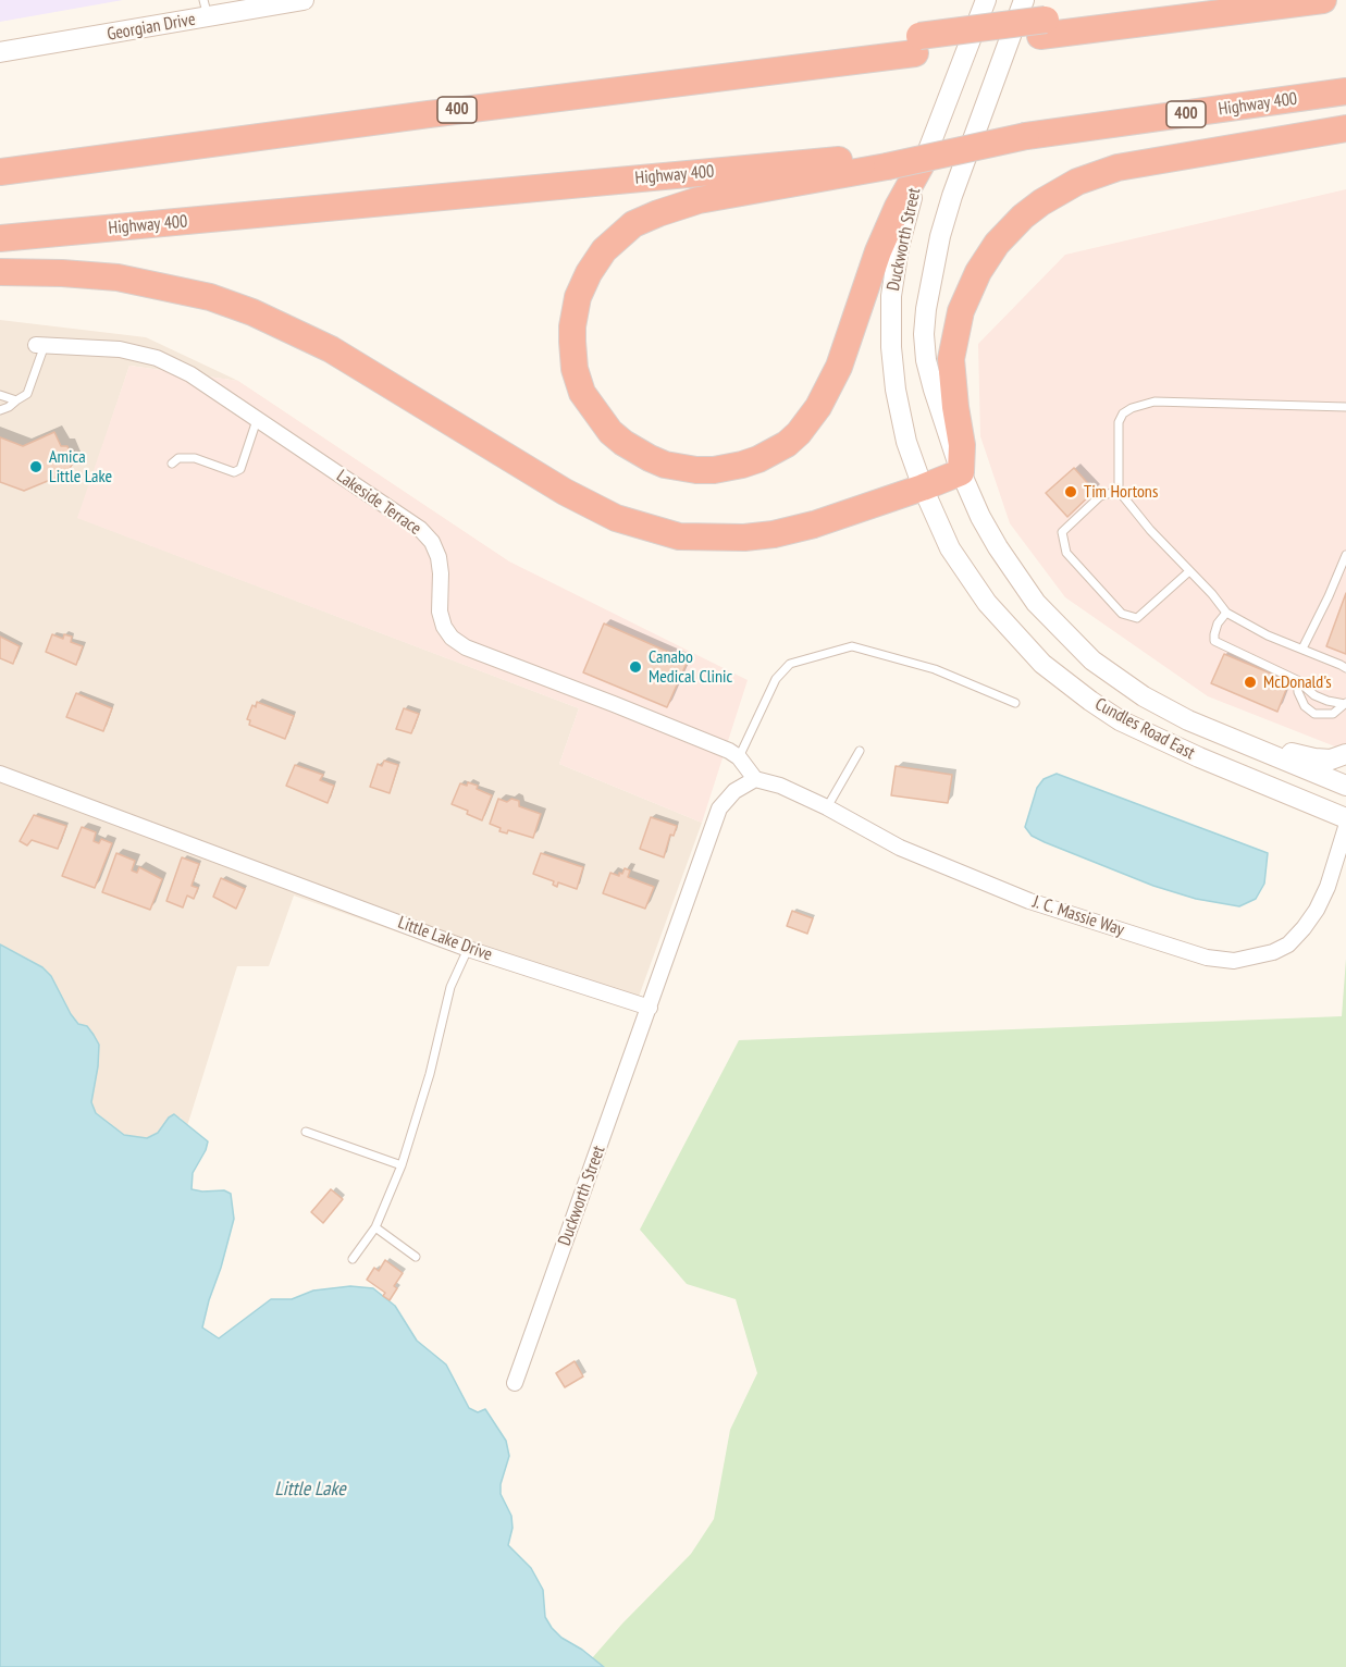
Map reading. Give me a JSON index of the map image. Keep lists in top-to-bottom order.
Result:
{
  "streets": {
    "highway": ["Highway 400", "400"],
    "main road": ["Georgian Drive", "Duckworth Street", "Cundles Road East"],
    "street": ["Lakeside Terrace", "J. C. Massie Way", "Little Lake Drive"]
  },
  "crossings": [
    ["Duckworth Street", "Cundles Road East"],
    ["Duckworth Street", "Little Lake Drive"],
    ["Lakeside Terrace", "J. C. Massie Way"]
  ],
  "water": ["Little Lake"],
  "places": [
    "Amica Little Lake",
    "Tim Hortons",
    "Canabo Medical Clinic",
    "McDonald's"
  ]
}
